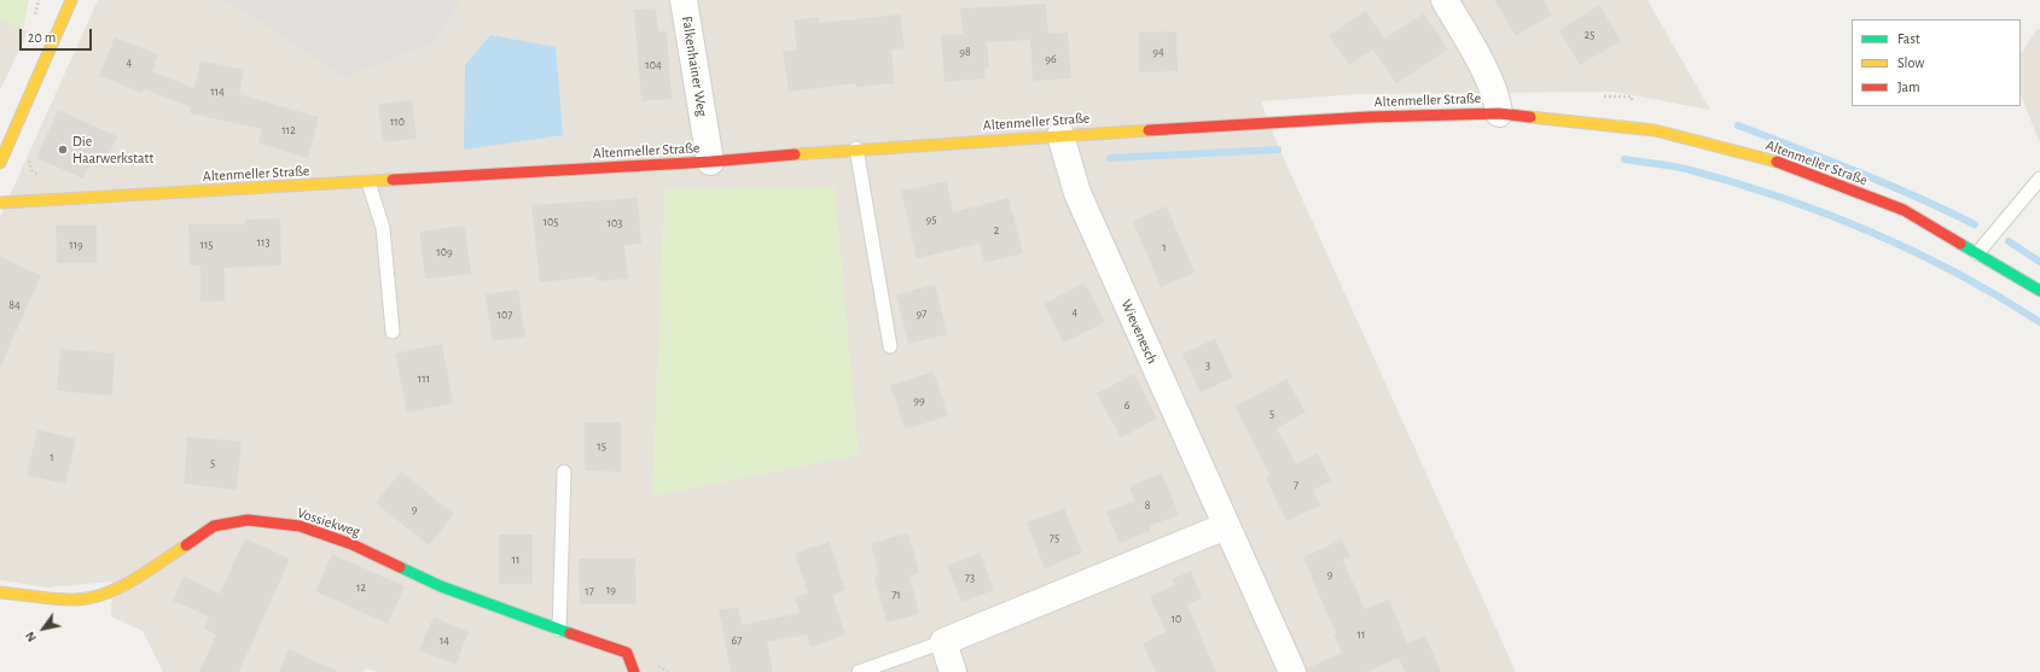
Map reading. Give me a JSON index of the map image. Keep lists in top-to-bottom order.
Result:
{
  "streets": {
    "street": [
      "Falkenhainer Weg",
      "Altenmeller Straße",
      "Wievenesch",
      "Vossiekweg"
    ]
  },
  "crossings": [
    ["Falkenhainer Weg", "Altenmeller Straße"],
    ["Altenmeller Straße", "Wievenesch"]
  ],
  "places": ["Die Haarwerkstatt"],
  "house_numbers": [
    "25",
    "98",
    "94",
    "96",
    "4",
    "104",
    "114",
    "110",
    "112",
    "95",
    "105",
    "103",
    "2",
    "113",
    "119",
    "115",
    "1",
    "109",
    "84",
    "4",
    "97",
    "107",
    "3",
    "111",
    "99",
    "6",
    "5",
    "15",
    "1",
    "5",
    "7",
    "8",
    "9",
    "75",
    "11",
    "9",
    "73",
    "12",
    "19",
    "17",
    "71",
    "10",
    "11",
    "14",
    "67"
  ],
  "legend": ["Fast", "Slow", "Jam"],
  "scale_bar": "20 m",
  "north": "bottom left"
}
